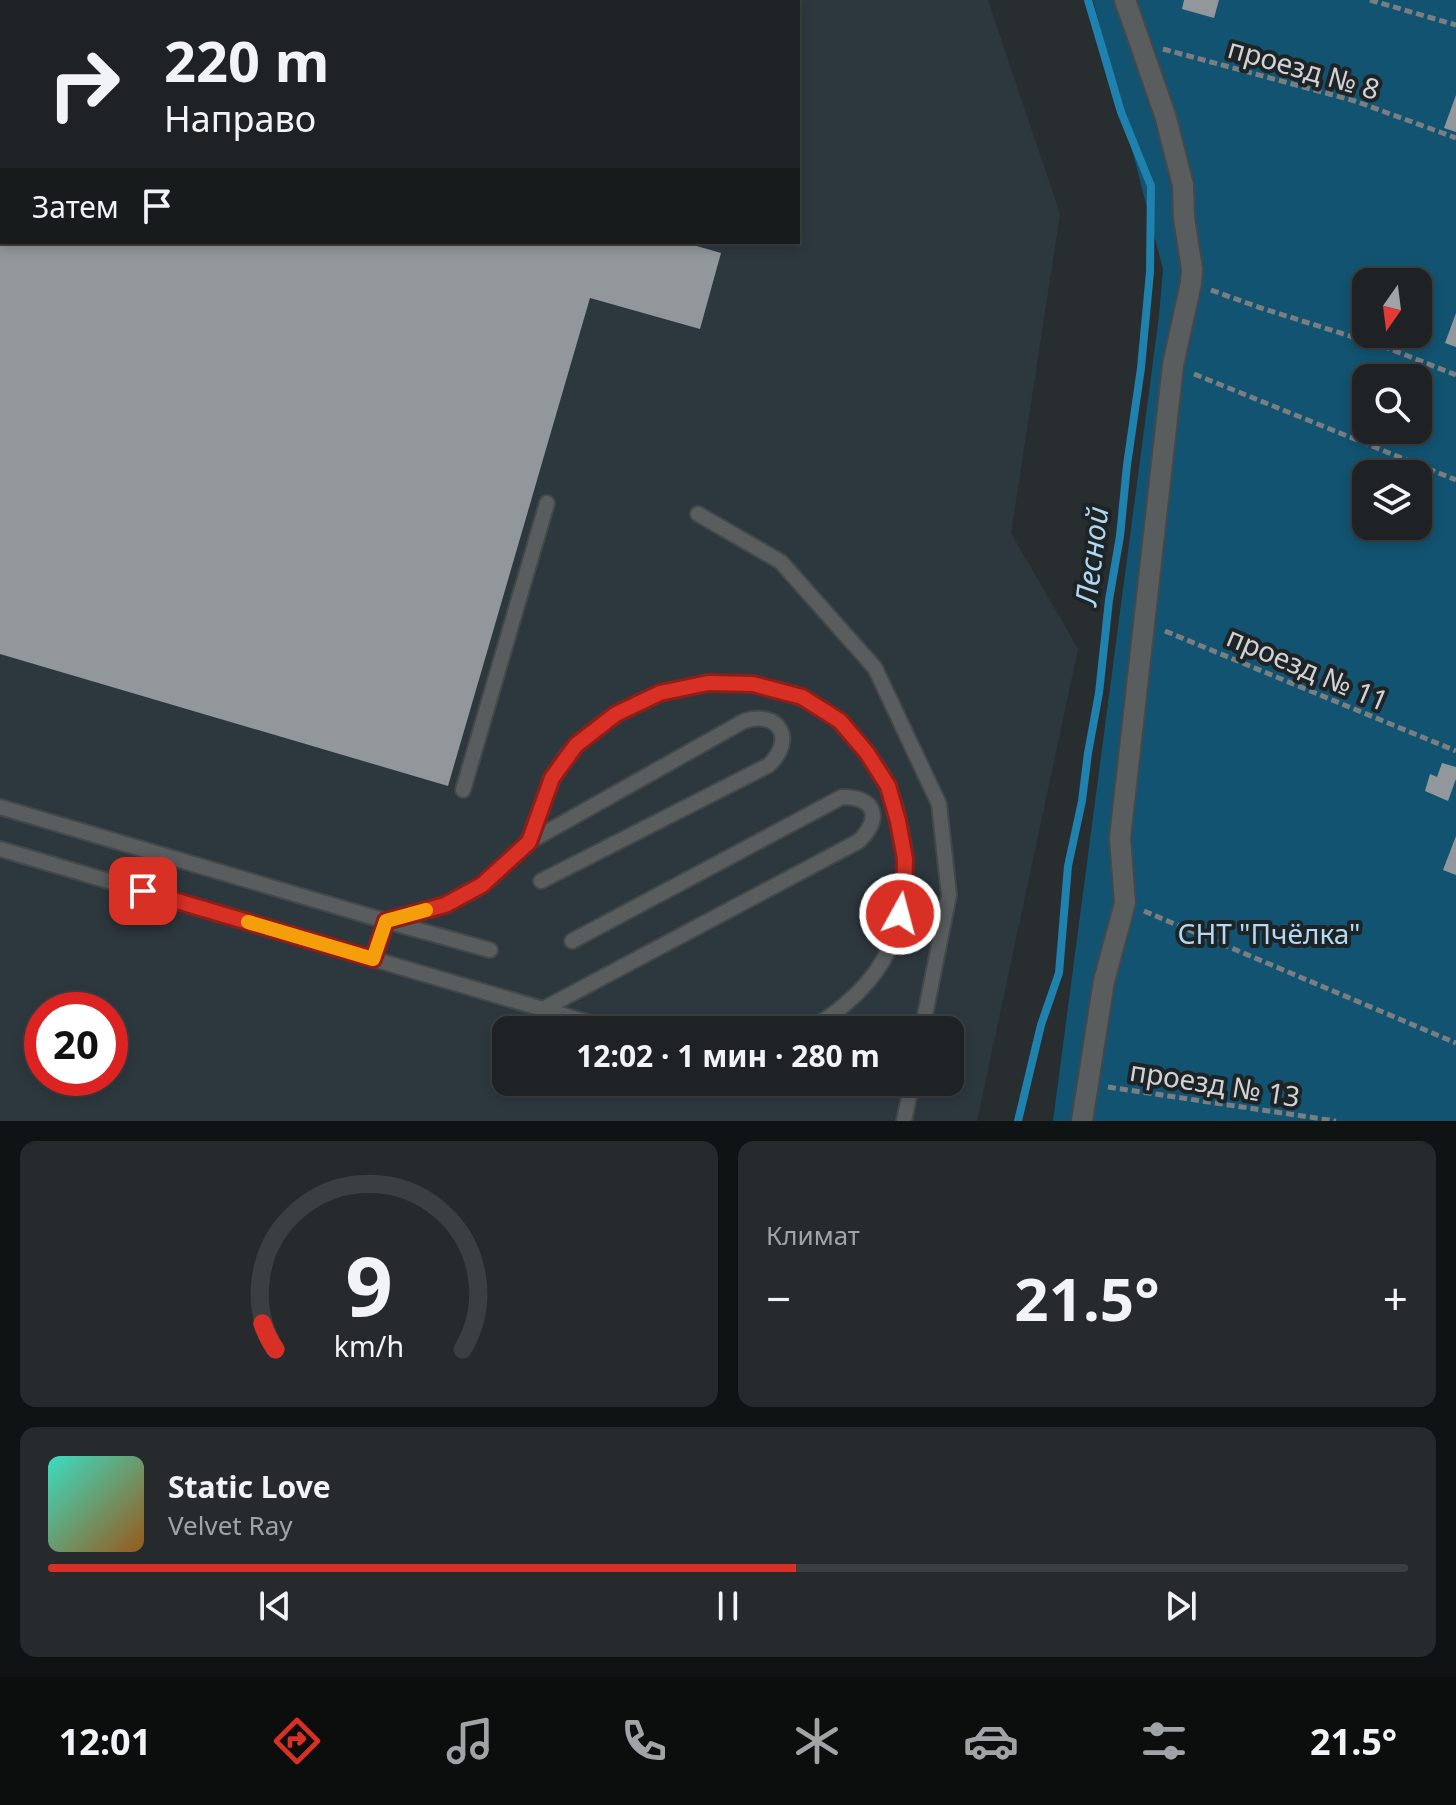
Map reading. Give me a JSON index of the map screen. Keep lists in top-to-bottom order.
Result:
{
  "streets": {
    "path": ["проезд № 8", "проезд № 11", "проезд № 13"]
  },
  "water": ["Лесной"],
  "parks": ["СНТ \"Пчёлка\""],
  "north": "bottom",
  "page": {
    "turn": ["220 m", "Направо"],
    "then": "Затем",
    "limit": "20",
    "trip": "12:02 · 1 мин · 280 m",
    "tile": "Климат",
    "heat": ["−", "21.5°", "+"],
    "song": ["Static Love", "Velvet Ray"],
    "tabs": ["12:01", "21.5°"],
    "gauge": ["9", "km/h"]
  }
}
